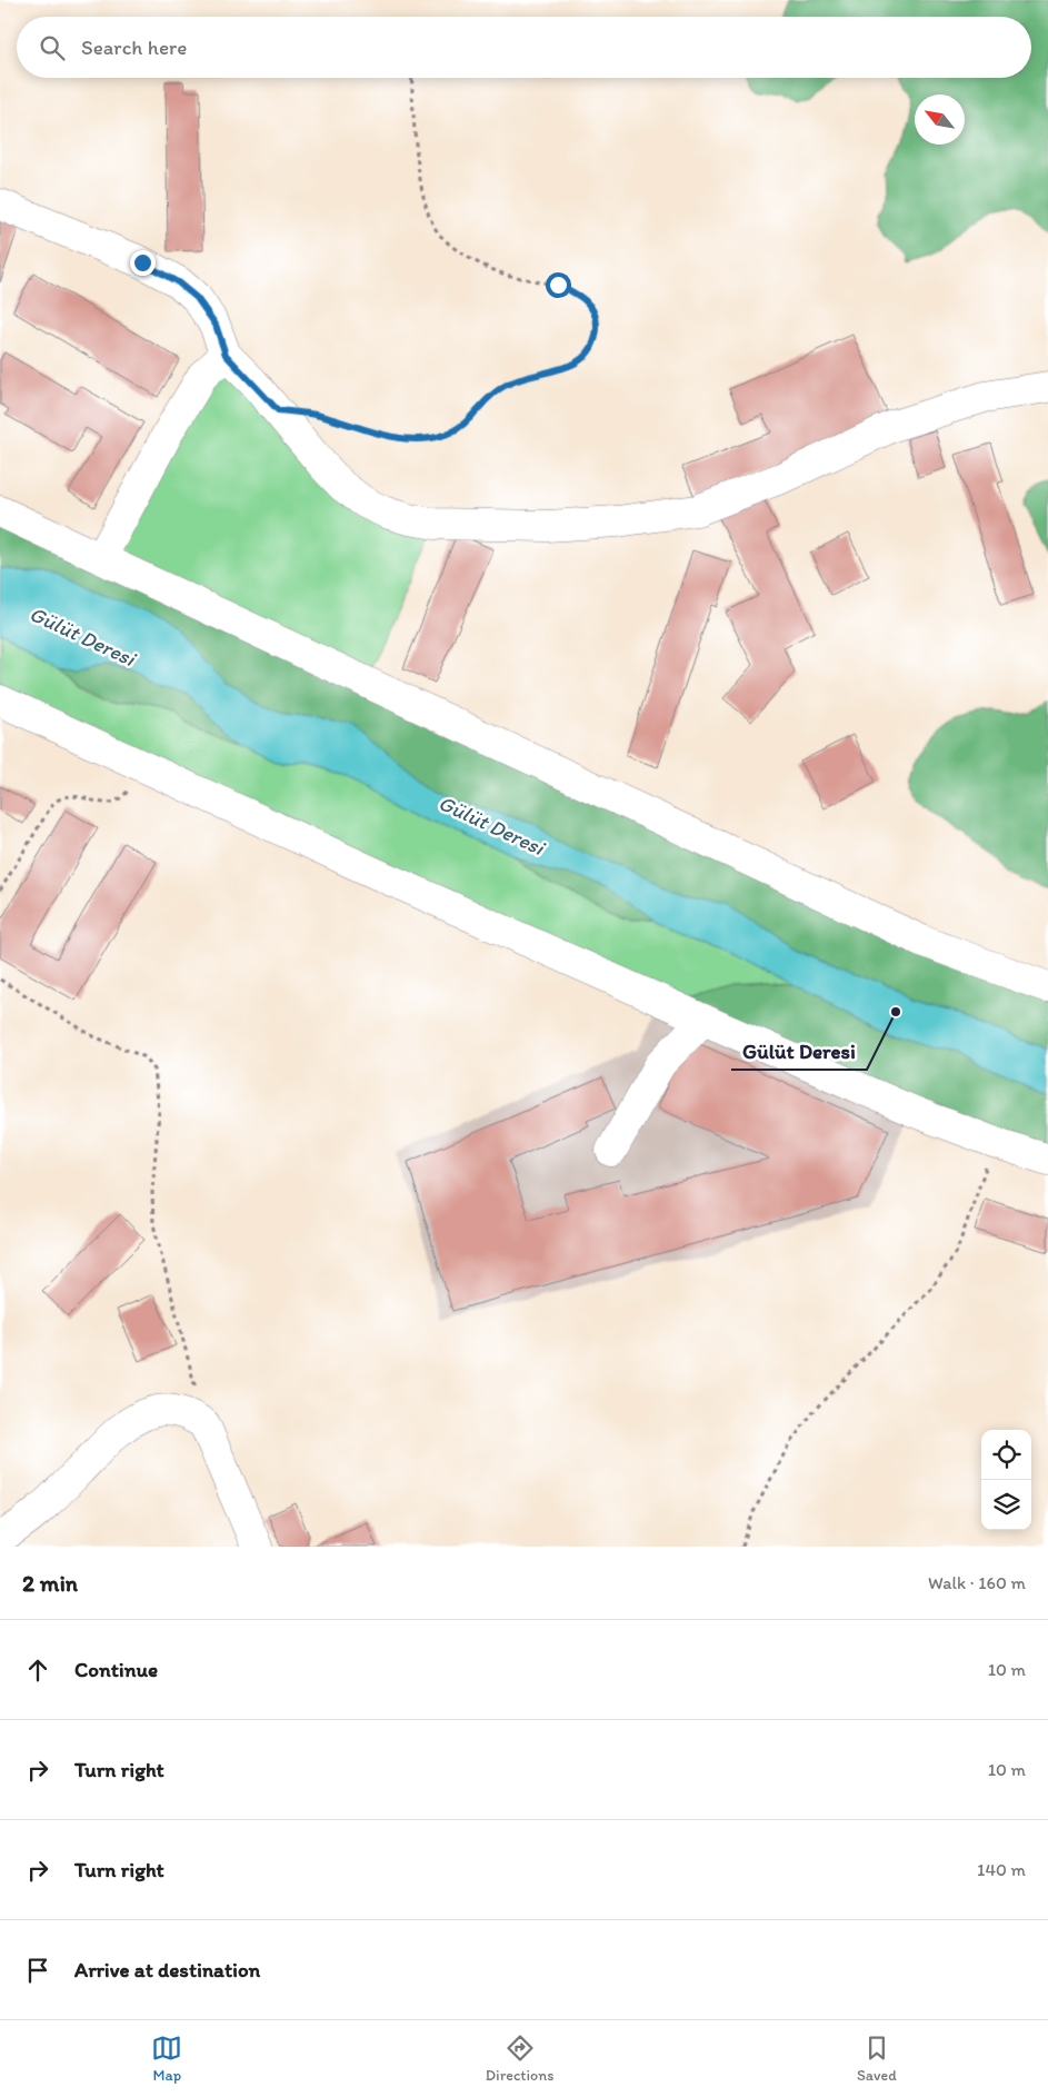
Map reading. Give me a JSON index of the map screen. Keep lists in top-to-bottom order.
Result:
{
  "water": ["Gülüt Deresi"],
  "places": ["Gülüt Deresi"],
  "north": "top left",
  "page": {
    "search": "Search here",
    "heading": ["2 min", "Walk · 160 m"],
    "list": [
      ["Continue", "10 m"],
      ["Turn right", "10 m"],
      ["Turn right", "140 m"],
      "Arrive at destination"
    ],
    "nav": ["Map", "Directions", "Saved"]
  }
}
